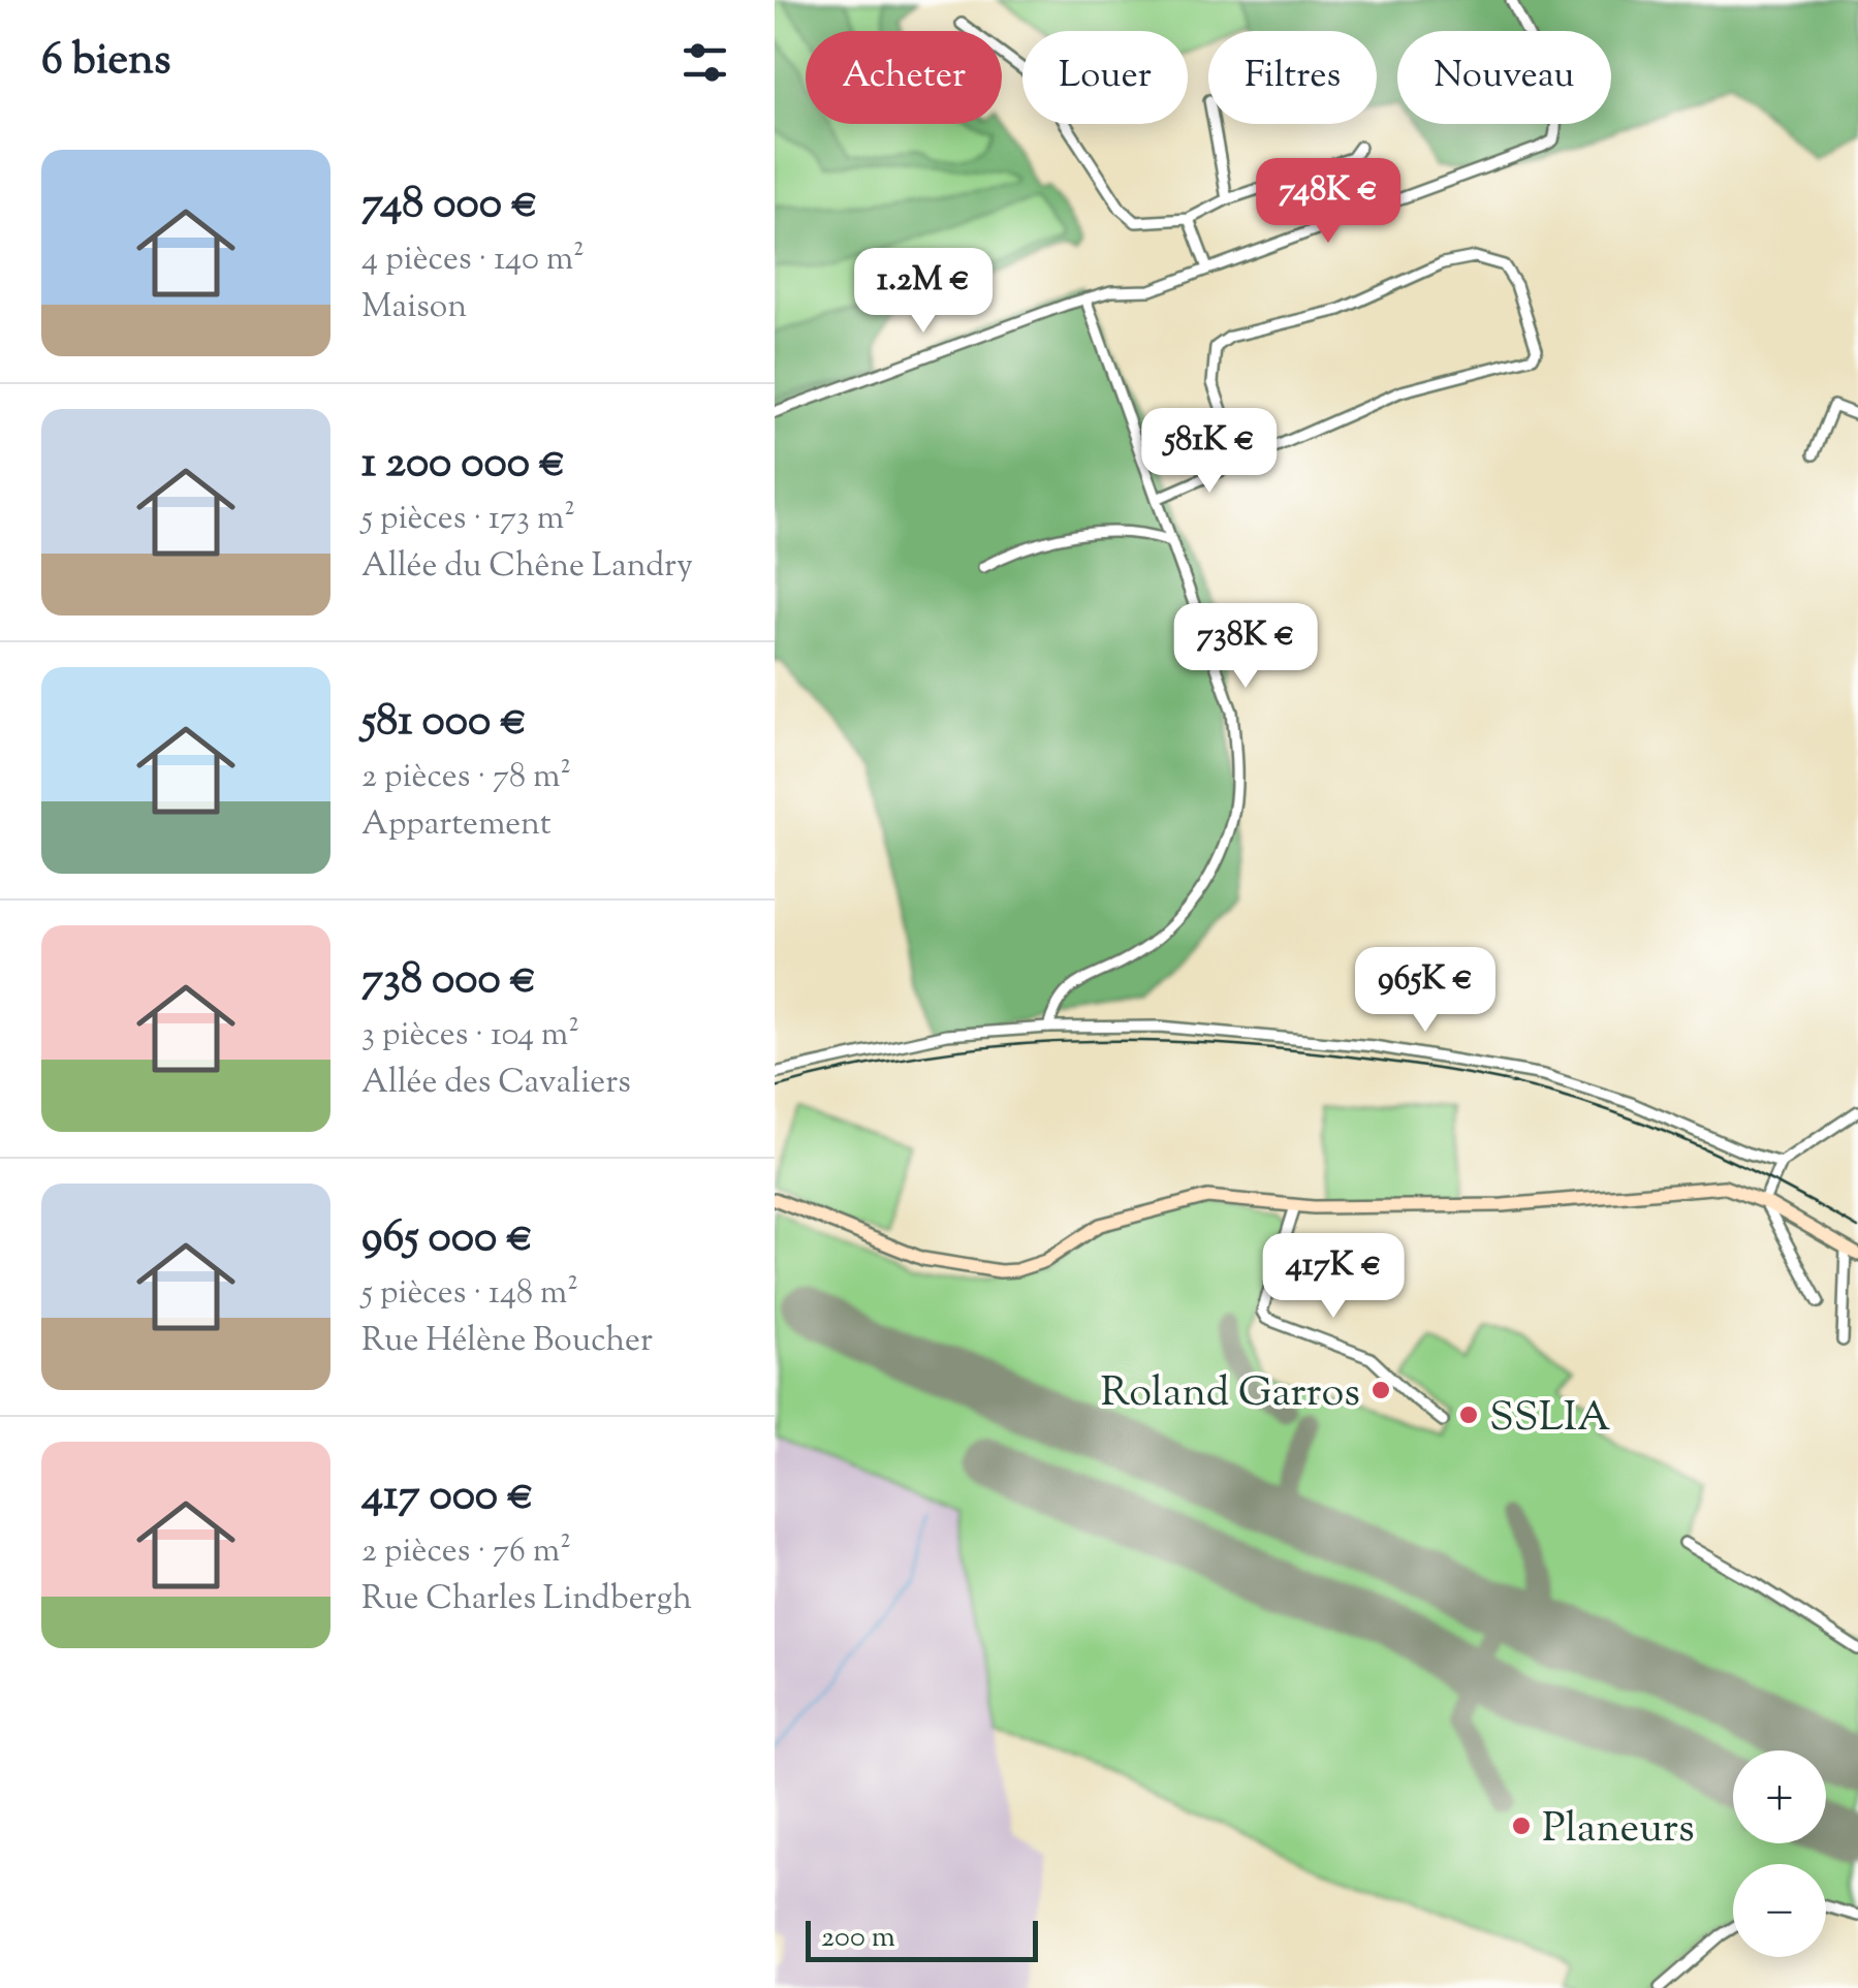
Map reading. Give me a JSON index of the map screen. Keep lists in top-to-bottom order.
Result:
{
  "places": ["Roland Garros", "SSLIA", "Planeurs"],
  "scale_bar": "200 m",
  "page": {
    "heading": "6 biens",
    "chip": [
      "Acheter",
      "Louer",
      "Filtres",
      "Nouveau"
    ],
    "list": [
      {
        "name": "748 000 €",
        "note": "4 pièces · 140 m² · Maison"
      },
      {
        "name": "1 200 000 €",
        "note": "5 pièces · 173 m² · Allée du Chêne Landry"
      },
      {
        "name": "581 000 €",
        "note": "2 pièces · 78 m² · Appartement"
      },
      {
        "name": "738 000 €",
        "note": "3 pièces · 104 m² · Allée des Cavaliers"
      },
      {
        "name": "965 000 €",
        "note": "5 pièces · 148 m² · Rue Hélène Boucher"
      },
      {
        "name": "417 000 €",
        "note": "2 pièces · 76 m² · Rue Charles Lindbergh"
      }
    ],
    "price": [
      "748K €",
      "1.2M €",
      "581K €",
      "738K €",
      "965K €",
      "417K €"
    ],
    "map_buttons": ["+", "−"],
    "scale": "200 m"
  }
}
